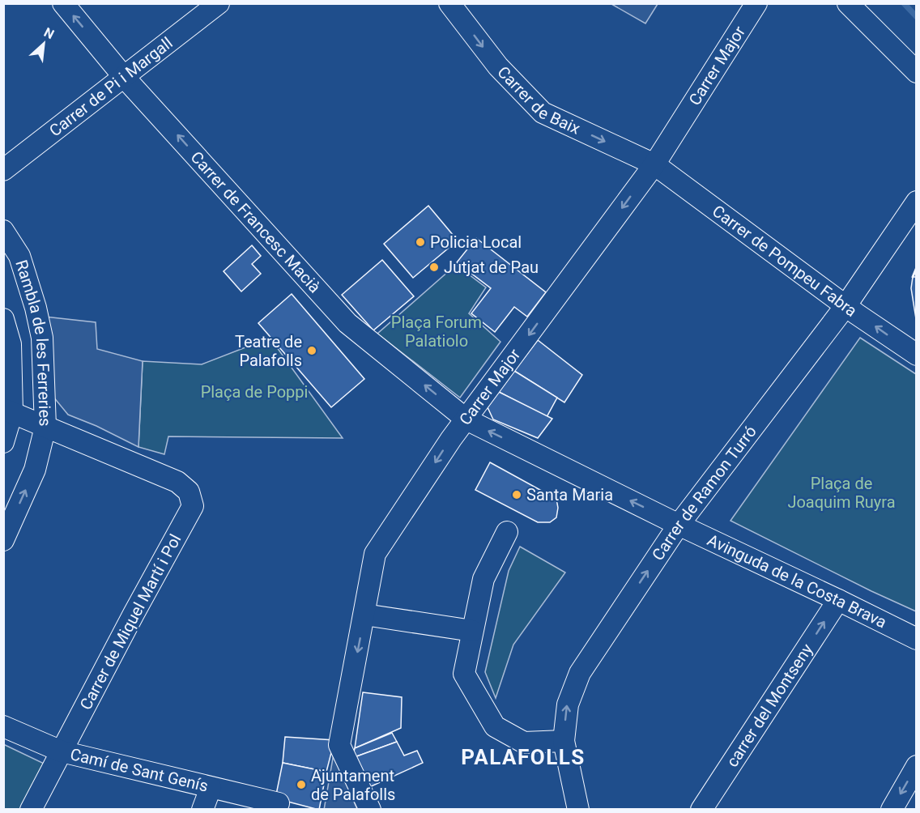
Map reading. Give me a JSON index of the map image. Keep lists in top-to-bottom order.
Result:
{
  "streets": {
    "street": [
      "Carrer Major",
      "Carrer de Pi i Margall",
      "Carrer de Baix",
      "Carrer de Francesc Macià",
      "Carrer de Pompeu Fabra",
      "Rambla de les Ferreries",
      "Carrer de Ramon Turró",
      "Avinguda de la Costa Brava",
      "Carrer de Miquel Martí i Pol",
      "carrer del Montseny",
      "Camí de Sant Genís"
    ]
  },
  "crossings": [
    ["Carrer Major", "Carrer de Baix"],
    ["Carrer Major", "Carrer de Francesc Macià"],
    ["Carrer Major", "Carrer de Pompeu Fabra"],
    ["Carrer Major", "Avinguda de la Costa Brava"],
    ["Carrer de Pi i Margall", "Carrer de Francesc Macià"],
    ["Carrer de Baix", "Carrer de Pompeu Fabra"],
    ["Carrer de Francesc Macià", "Avinguda de la Costa Brava"],
    ["Carrer de Pompeu Fabra", "Carrer de Ramon Turró"],
    ["Rambla de les Ferreries", "Carrer de Miquel Martí i Pol"],
    ["Carrer de Ramon Turró", "Avinguda de la Costa Brava"],
    ["Avinguda de la Costa Brava", "carrer del Montseny"],
    ["Carrer de Miquel Martí i Pol", "Camí de Sant Genís"]
  ],
  "one_way": [
    "Carrer Major",
    "Carrer de Baix",
    "Carrer de Francesc Macià",
    "Avinguda de la Costa Brava",
    "carrer del Montseny"
  ],
  "districts": ["PALAFOLLS"],
  "parks": ["Plaça Forum Palatiolo", "Plaça de Poppi", "Plaça de Joaquim Ruyra"],
  "places": [
    "Policia Local",
    "Jutjat de Pau",
    "Teatre de Palafolls",
    "Santa Maria",
    "Ajuntament de Palafolls"
  ],
  "north": "top right"
}
